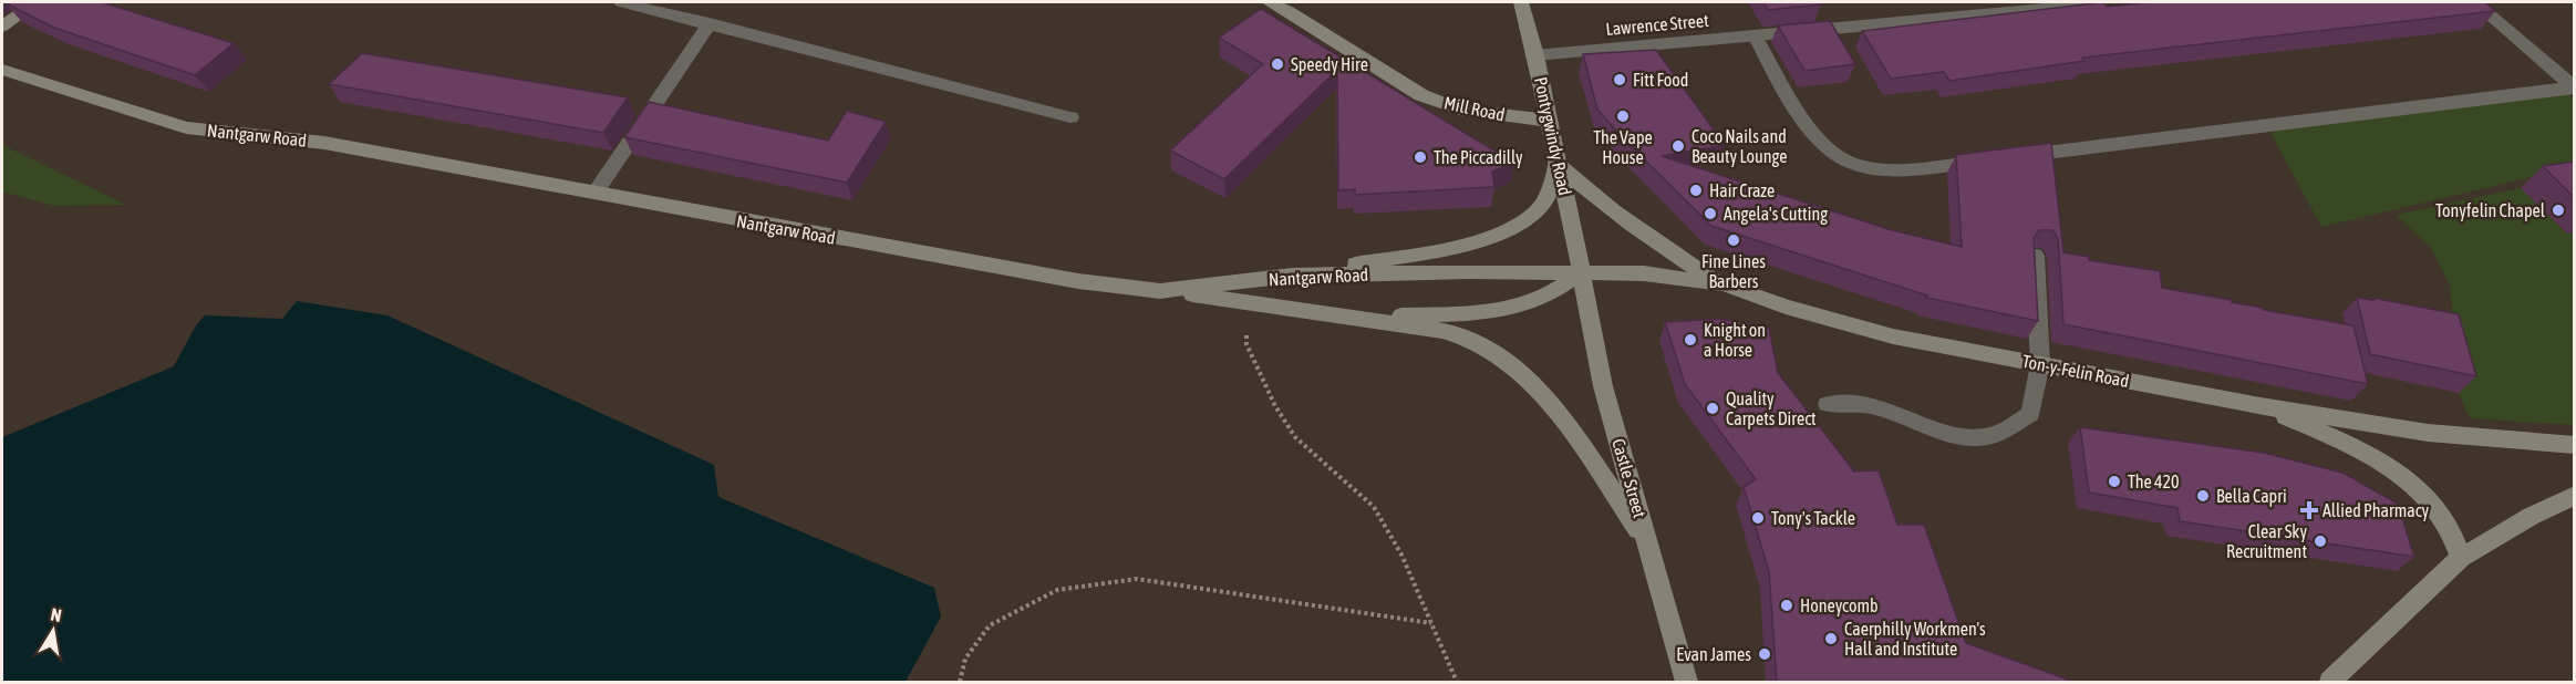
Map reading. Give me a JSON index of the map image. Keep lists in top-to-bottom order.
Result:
{
  "streets": {
    "main road": [
      "Mill Road",
      "Nantgarw Road",
      "Pontygwindy Road",
      "Ton-y-Felin Road",
      "Castle Street"
    ],
    "street": ["Lawrence Street"]
  },
  "crossings": [
    ["Lawrence Street", "Pontygwindy Road"],
    ["Mill Road", "Pontygwindy Road"],
    ["Nantgarw Road", "Pontygwindy Road"],
    ["Nantgarw Road", "Ton-y-Felin Road"],
    ["Nantgarw Road", "Castle Street"],
    ["Pontygwindy Road", "Ton-y-Felin Road"],
    ["Pontygwindy Road", "Castle Street"],
    ["Ton-y-Felin Road", "Castle Street"]
  ],
  "places": {
    "other": [
      "Speedy Hire",
      "Fitt Food",
      "The Vape House",
      "Coco Nails and Beauty Lounge",
      "The Piccadilly",
      "Hair Craze",
      "Tonyfelin Chapel",
      "Angela's Cutting",
      "Fine Lines Barbers",
      "Knight on a Horse",
      "Quality Carpets Direct",
      "The 420",
      "Bella Capri",
      "Tony's Tackle",
      "Clear Sky Recruitment",
      "Honeycomb",
      "Caerphilly Workmen's Hall and Institute",
      "Evan James"
    ],
    "health": ["Allied Pharmacy"]
  },
  "north": "top"
}
